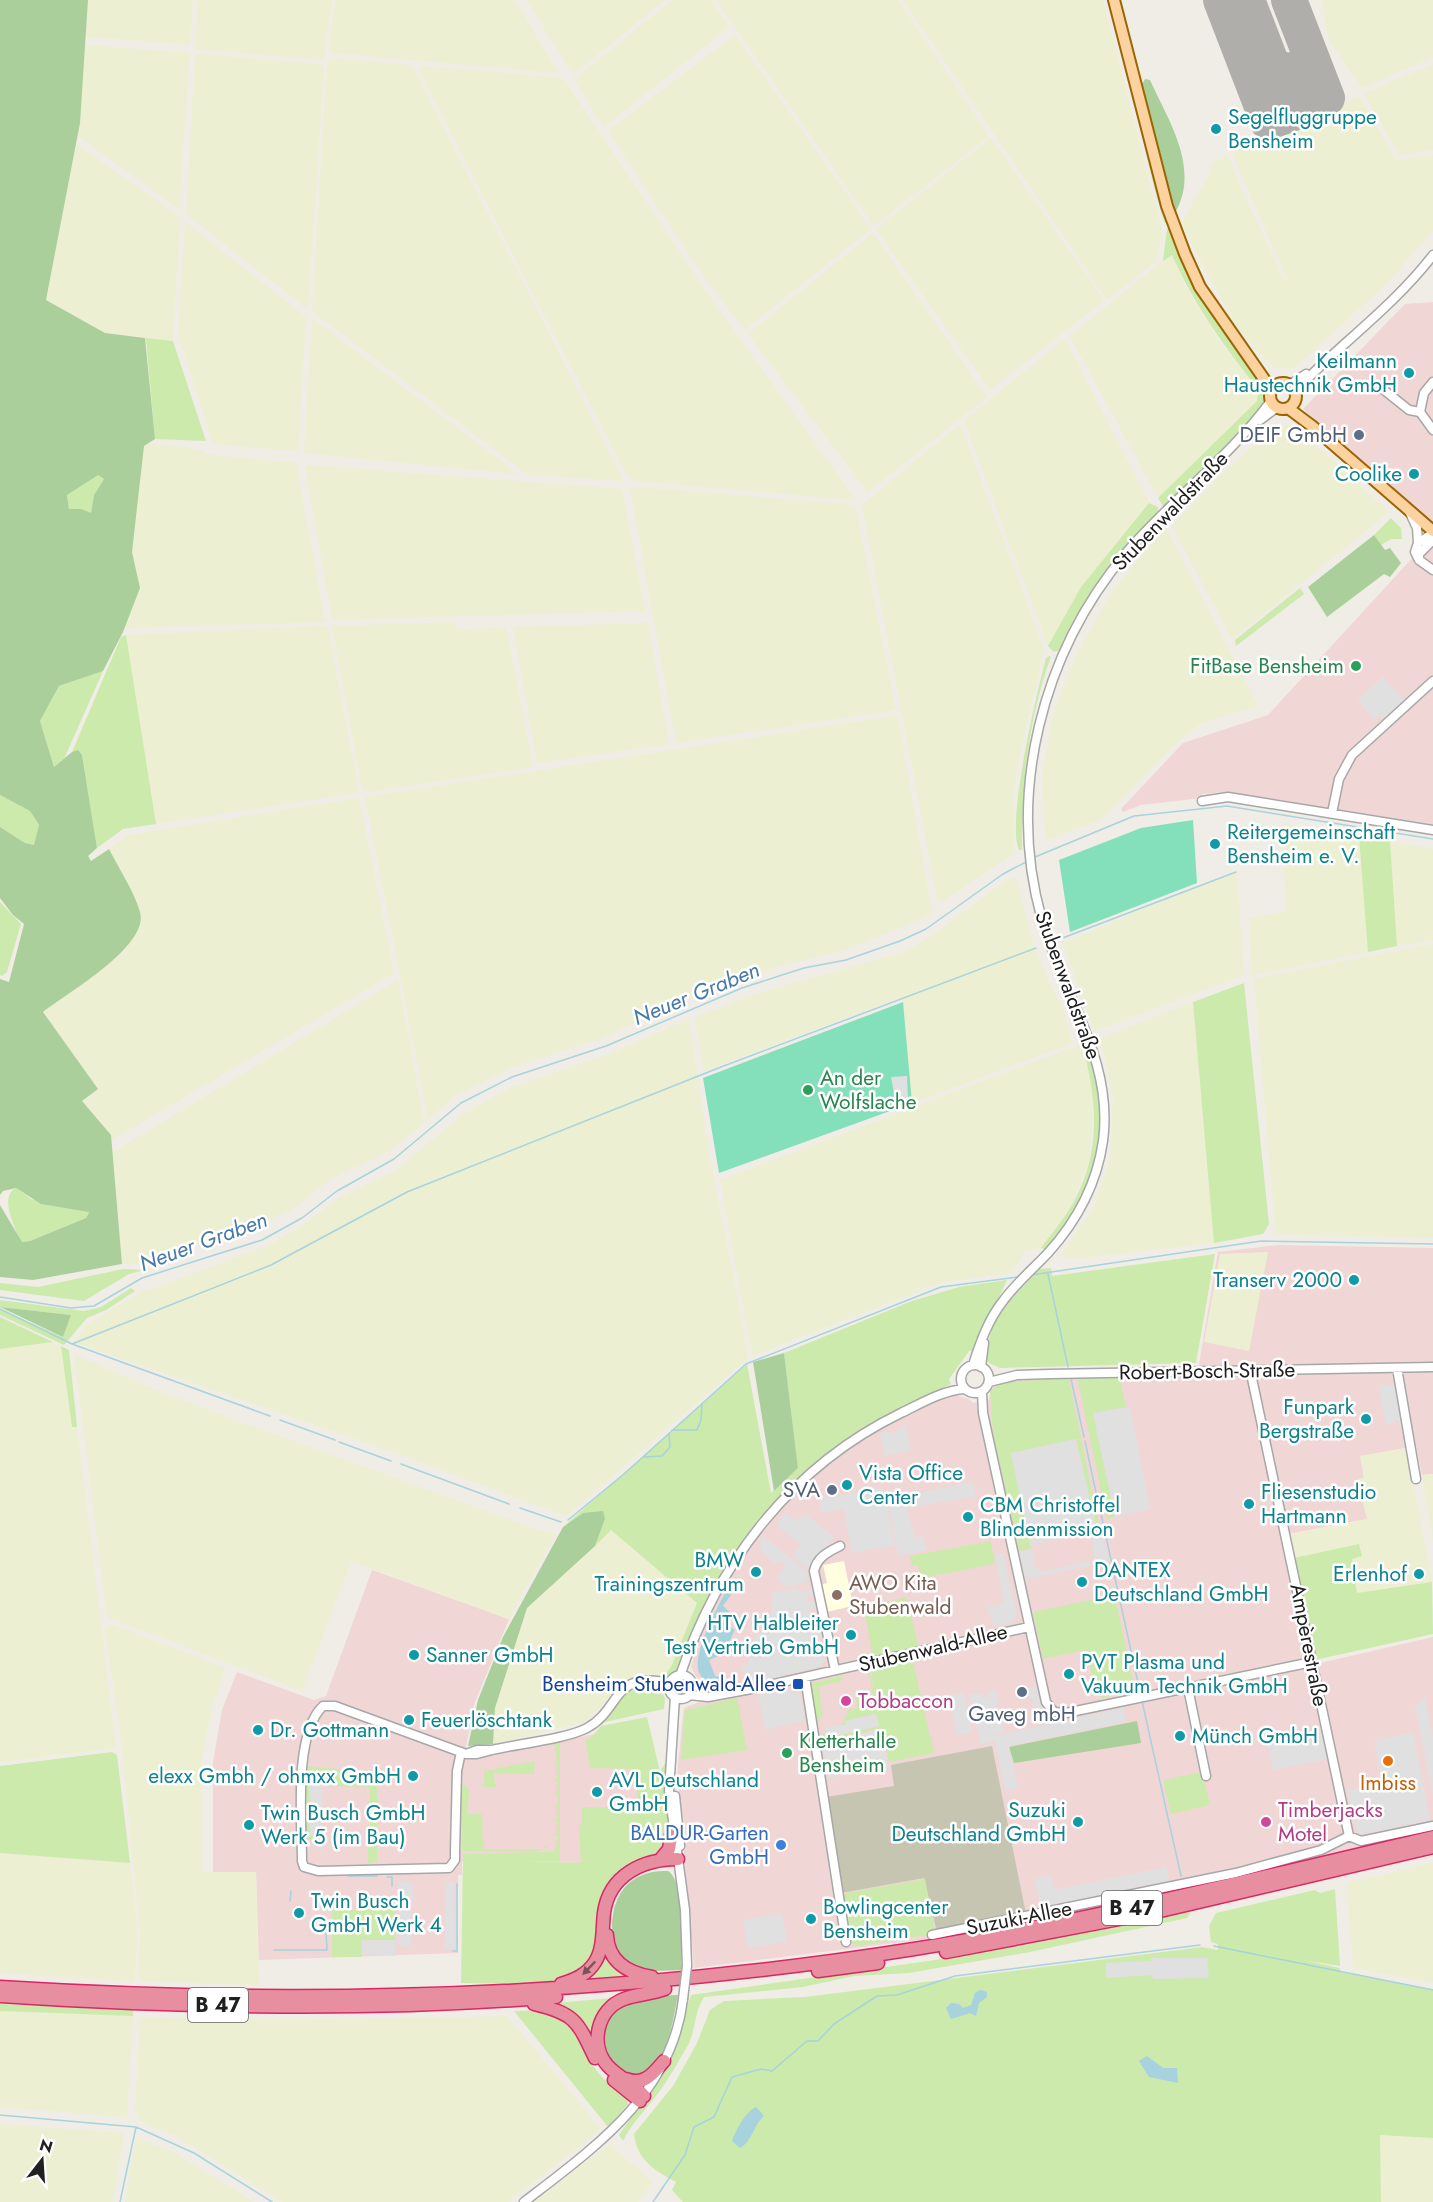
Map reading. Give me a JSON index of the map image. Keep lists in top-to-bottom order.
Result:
{
  "streets": {
    "highway": ["B 47"],
    "street": [
      "Stubenwaldstraße",
      "Robert-Bosch-Straße",
      "Ampèrestraße",
      "Stubenwald-Allee",
      "Suzuki-Allee"
    ]
  },
  "crossings": [
    ["Stubenwaldstraße", "Robert-Bosch-Straße"],
    ["Robert-Bosch-Straße", "Ampèrestraße"],
    ["Ampèrestraße", "Suzuki-Allee"]
  ],
  "water": ["Neuer Graben"],
  "places": {
    "other": [
      "Segelfluggruppe Bensheim",
      "Keilmann Haustechnik GmbH",
      "DEIF GmbH",
      "Coolike",
      "FitBase Bensheim",
      "Reitergemeinschaft Bensheim e. V.",
      "An der Wolfslache",
      "Transerv 2000",
      "Funpark Bergstraße",
      "Vista Office Center",
      "SVA",
      "Fliesenstudio Hartmann",
      "CBM Christoffel Blindenmission",
      "BMW Trainingszentrum",
      "Erlenhof",
      "DANTEX Deutschland GmbH",
      "AWO Kita Stubenwald",
      "HTV Halbleiter Test Vertrieb GmbH",
      "Sanner GmbH",
      "PVT Plasma und Vakuum Technik GmbH",
      "Gaveg mbH",
      "Tobbaccon",
      "Feuerlöschtank",
      "Dr. Gottmann",
      "Münch GmbH",
      "Kletterhalle Bensheim",
      "Imbiss",
      "elexx Gmbh / ohmxx GmbH",
      "AVL Deutschland GmbH",
      "Suzuki Deutschland GmbH",
      "Timberjacks Motel",
      "Twin Busch GmbH Werk 5 (im Bau)",
      "BALDUR-Garten GmbH",
      "Twin Busch GmbH Werk 4",
      "Bowlingcenter Bensheim"
    ],
    "transit": ["Bensheim Stubenwald-Allee"]
  },
  "north": "top"
}
